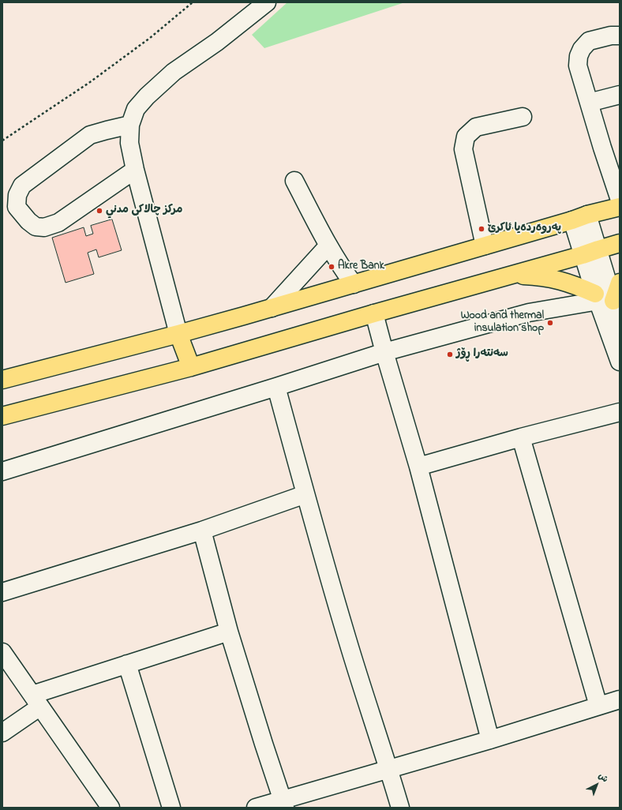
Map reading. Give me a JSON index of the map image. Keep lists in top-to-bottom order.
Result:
{
  "places": [
    "مركز چالاکى مدني",
    "پەروەردەیا ئاكرێ",
    "Akre Bank",
    "Wood and thermal insulation shop",
    "سەنتەرا ڕۆژ"
  ],
  "north": "top right"
}
